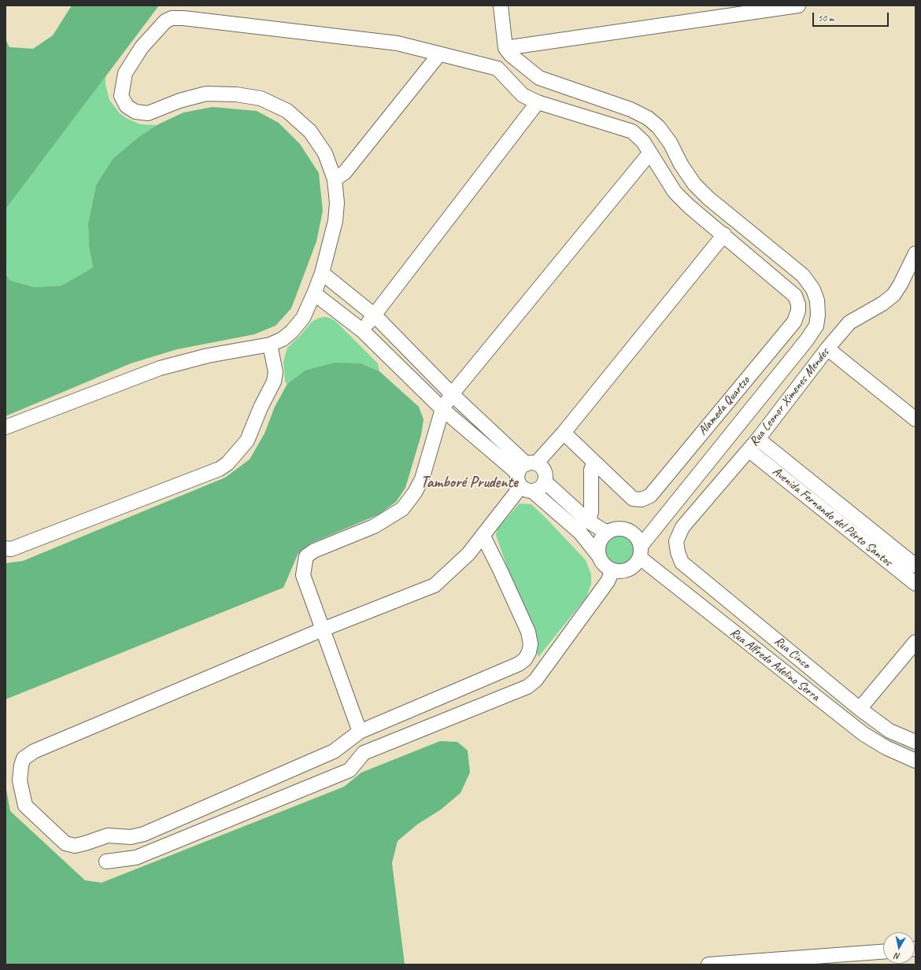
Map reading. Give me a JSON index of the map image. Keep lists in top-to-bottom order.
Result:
{
  "streets": {
    "street": [
      "Rua Leonor Ximenes Mendes",
      "Alameda Quartzo",
      "Avenida Fernando del Pôrto Santos",
      "Rua Cinco",
      "Rua Alfredo Adelino Serra"
    ]
  },
  "crossings": [
    ["Rua Leonor Ximenes Mendes", "Avenida Fernando del Pôrto Santos"],
    ["Rua Leonor Ximenes Mendes", "Rua Cinco"]
  ],
  "districts": ["Tamboré Prudente"],
  "scale_bar": "50 m",
  "north": "bottom"
}
